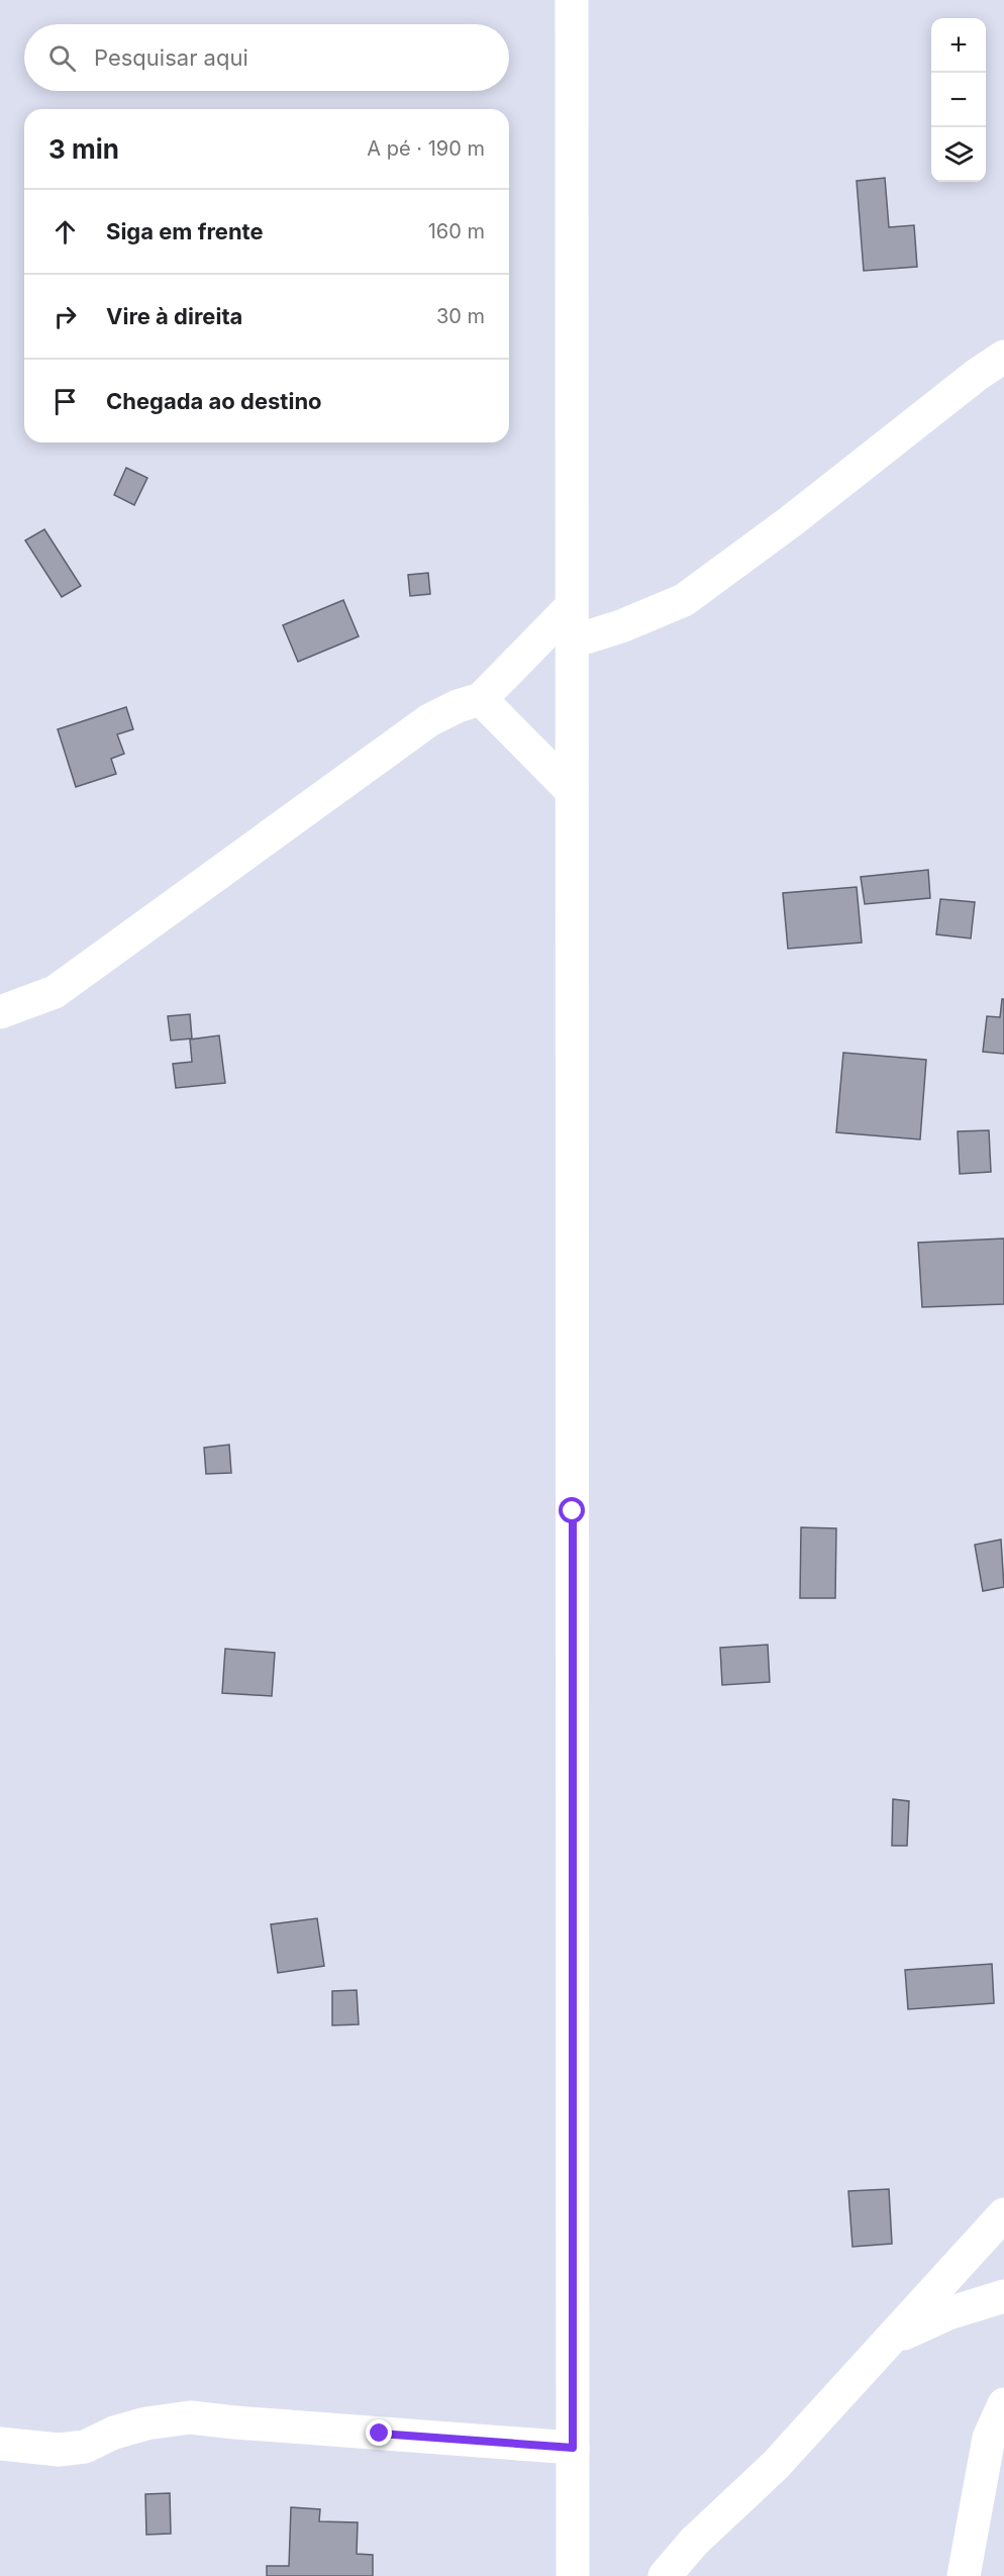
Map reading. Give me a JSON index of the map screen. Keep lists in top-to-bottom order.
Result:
{
  "page": {
    "map_buttons": ["+", "−"],
    "search": "Pesquisar aqui",
    "heading": ["3 min", "A pé · 190 m"],
    "list": [
      ["Siga em frente", "160 m"],
      ["Vire à direita", "30 m"],
      "Chegada ao destino"
    ]
  }
}
